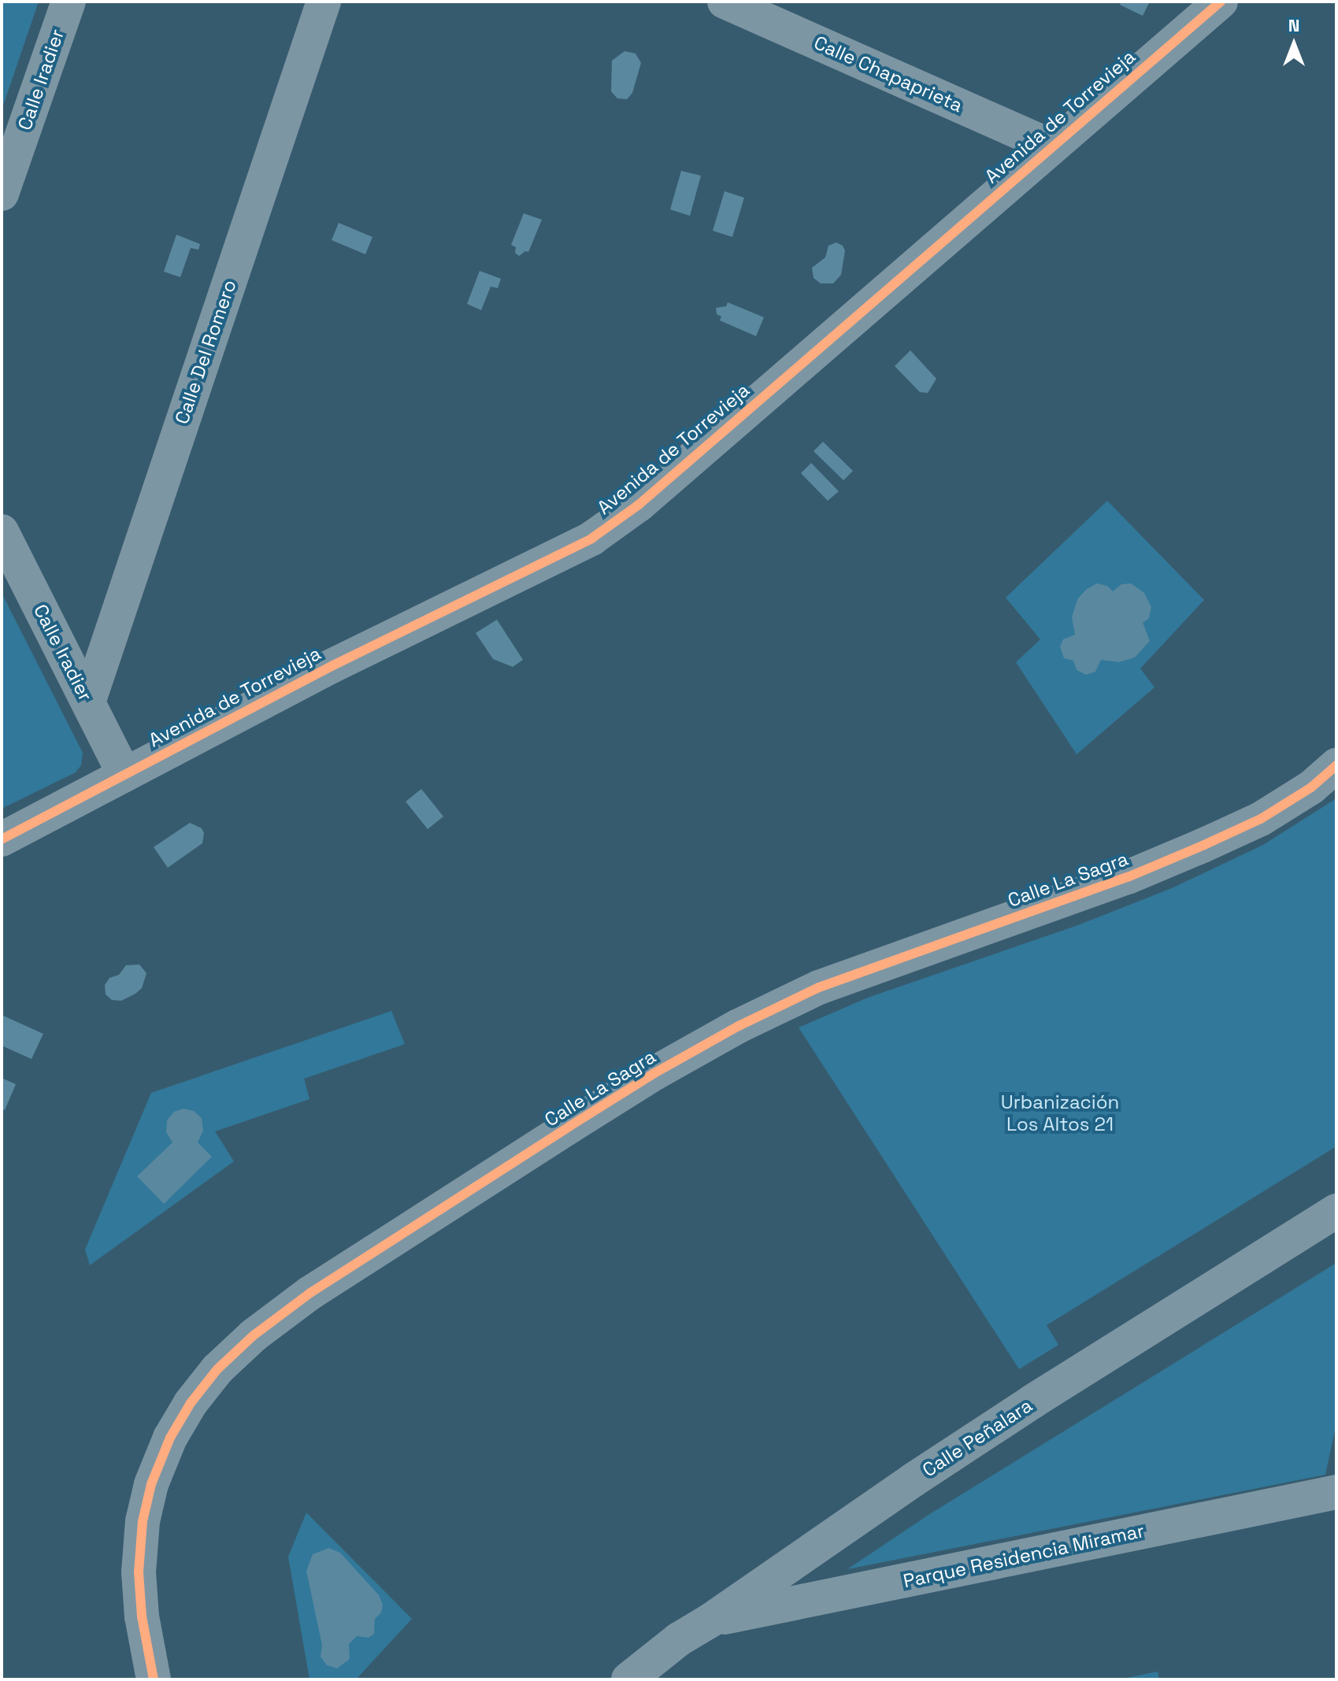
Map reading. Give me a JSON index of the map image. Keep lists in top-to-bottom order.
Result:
{
  "streets": {
    "street": [
      "Calle Chapaprieta",
      "Calle Iradier",
      "Avenida de Torrevieja",
      "Calle Del Romero",
      "Calle La Sagra",
      "Calle Peñalara",
      "Parque Residencia Miramar"
    ]
  },
  "crossings": [
    ["Calle Chapaprieta", "Avenida de Torrevieja"],
    ["Calle Iradier", "Avenida de Torrevieja"],
    ["Calle Iradier", "Calle Del Romero"],
    ["Calle Peñalara", "Parque Residencia Miramar"]
  ],
  "parks": ["Urbanización Los Altos 21"],
  "north": "top"
}
